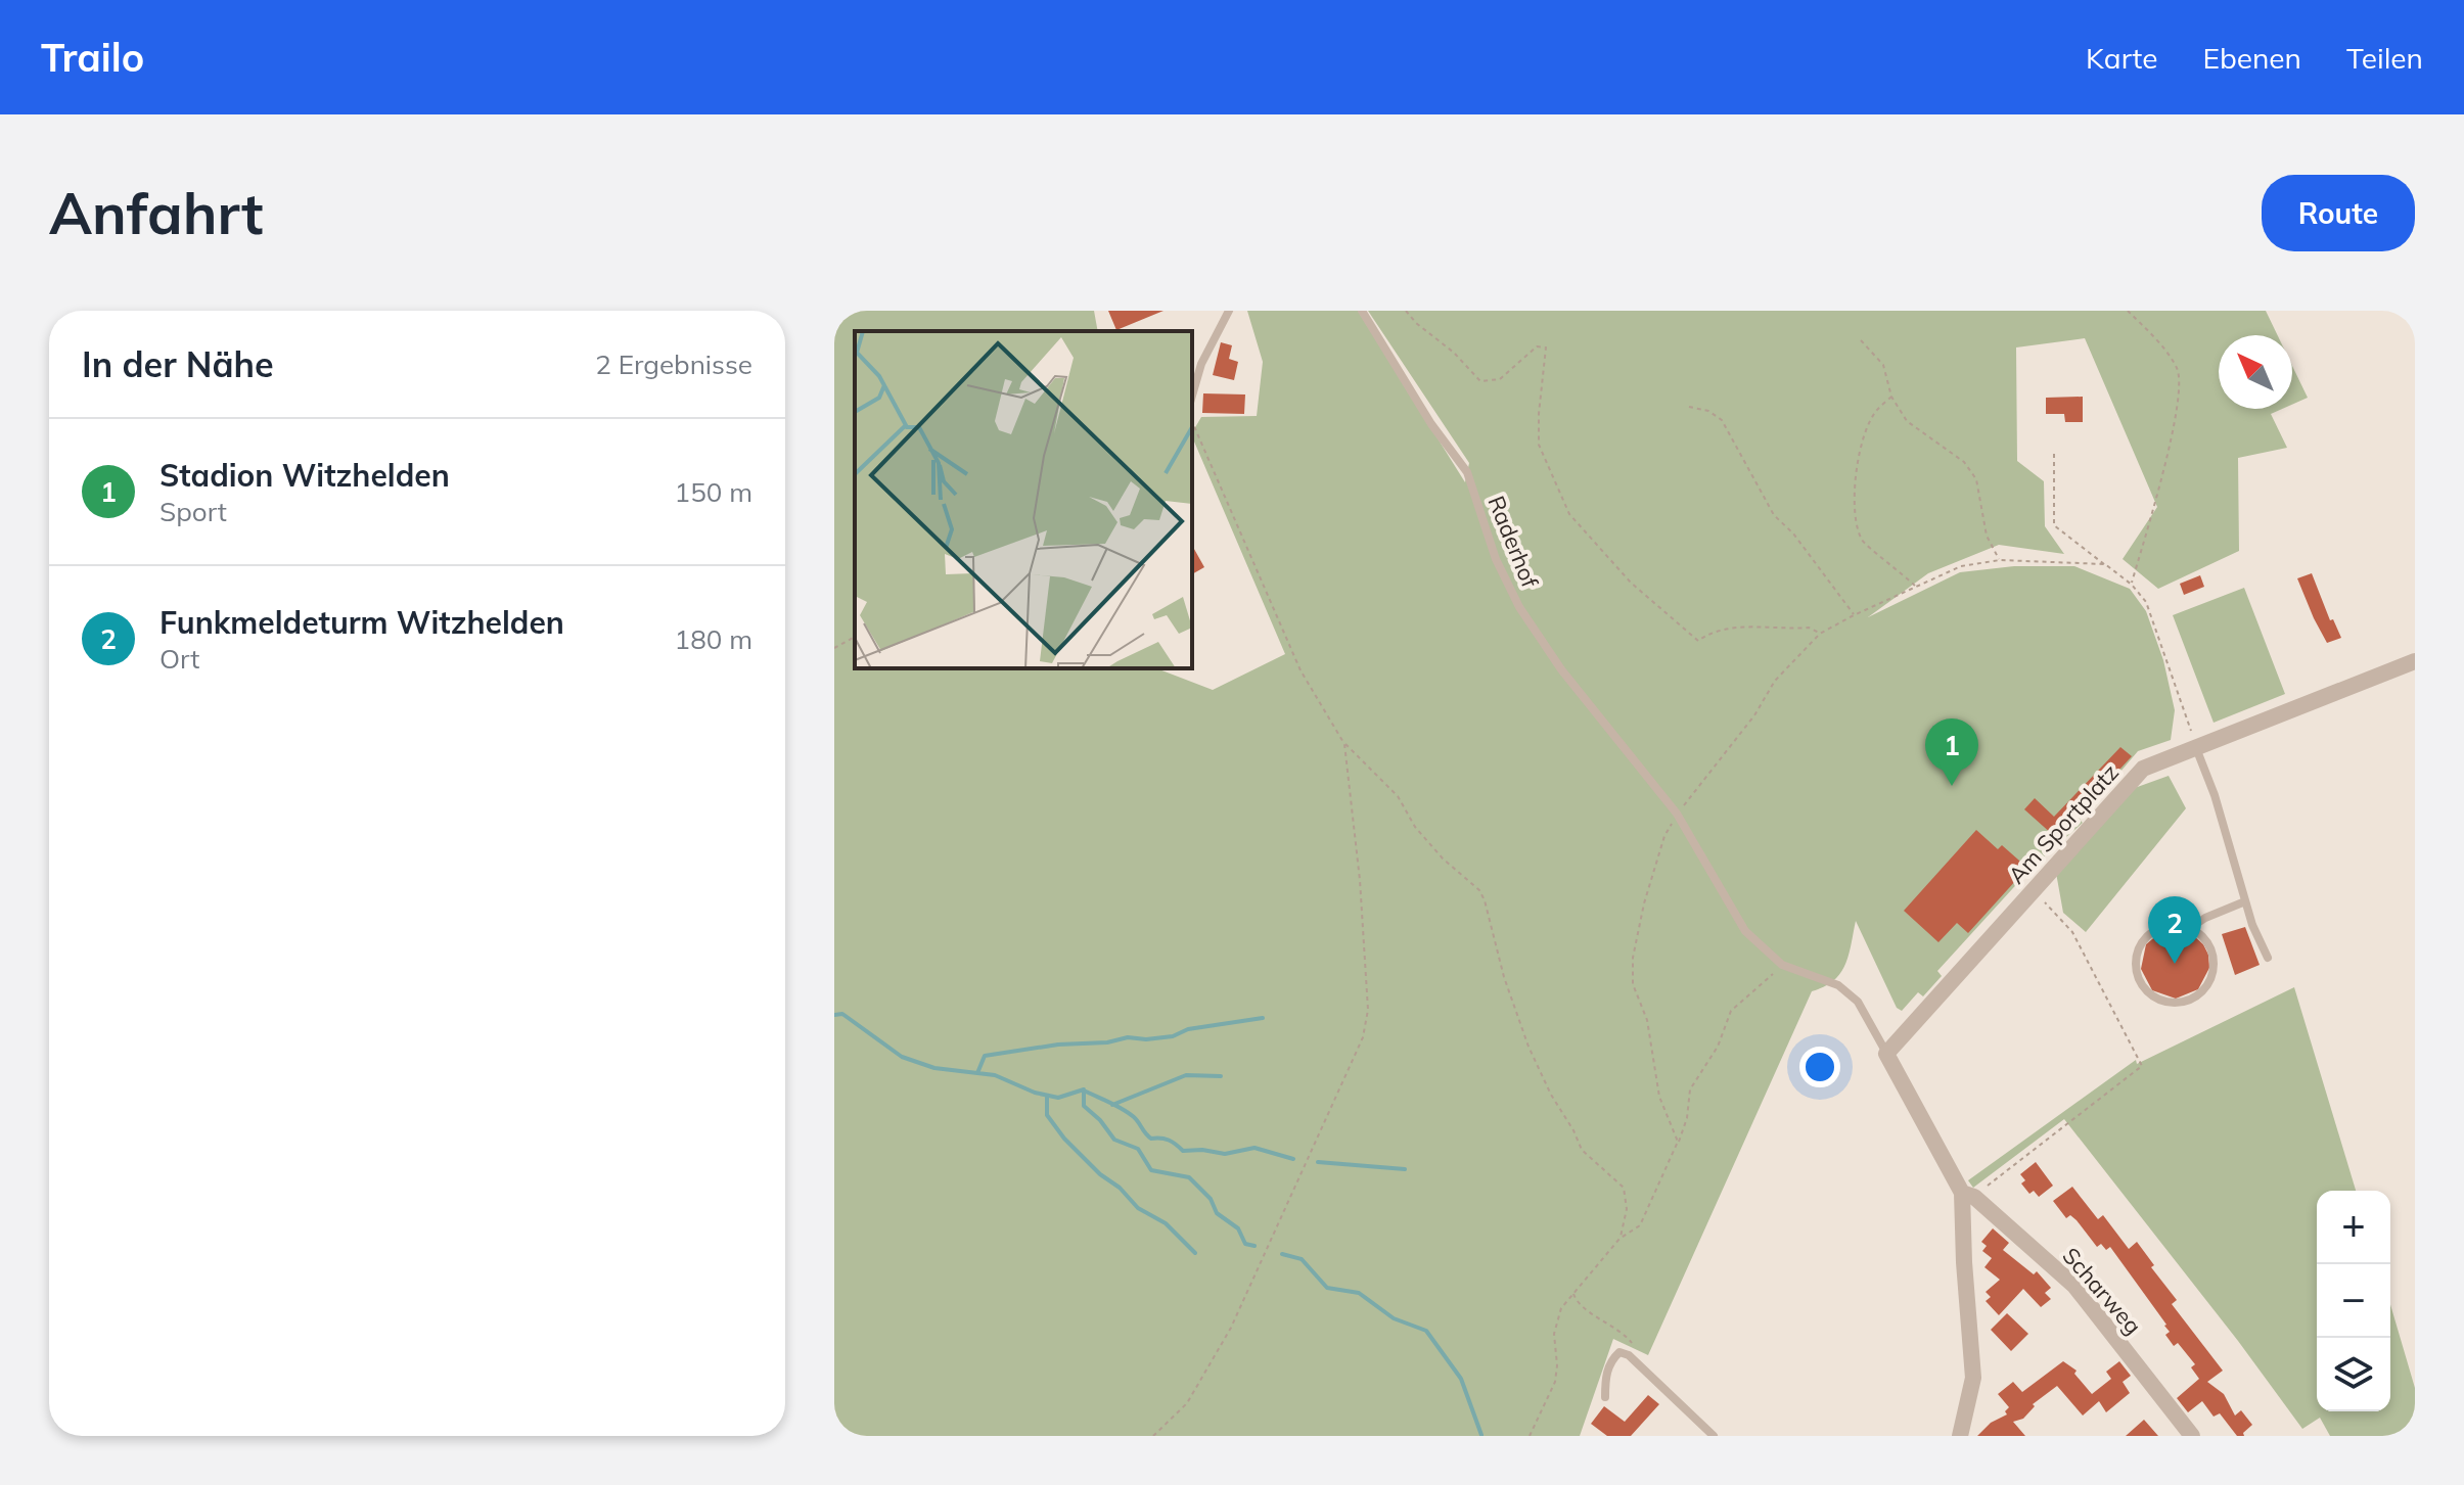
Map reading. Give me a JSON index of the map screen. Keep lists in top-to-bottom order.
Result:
{
  "streets": {
    "street": ["Am Sportplatz", "Scharweg"],
    "lane": ["Raderhof"]
  },
  "crossings": [
    ["Am Sportplatz", "Scharweg"]
  ],
  "north": "top left",
  "page": {
    "header": "Trailo",
    "nav": ["Karte", "Ebenen", "Teilen"],
    "buttons": "Route",
    "title": "Anfahrt",
    "heading": ["In der Nähe", "2 Ergebnisse"],
    "list": [
      {
        "mark": "1",
        "name": "Stadion Witzhelden",
        "note": "Sport",
        "value": "150 m"
      },
      {
        "mark": "2",
        "name": "Funkmeldeturm Witzhelden",
        "note": "Ort",
        "value": "180 m"
      }
    ],
    "pins": ["1", "2"],
    "map_buttons": ["+", "−"]
  }
}
